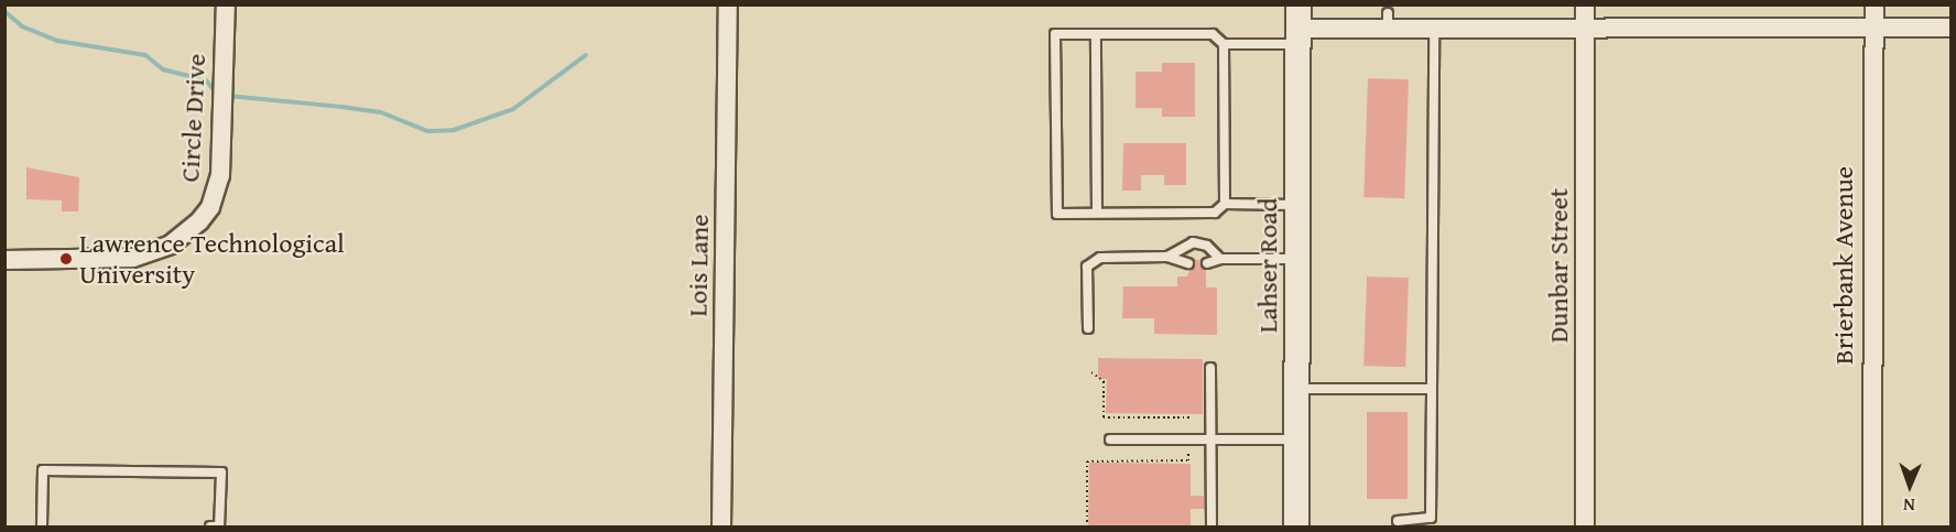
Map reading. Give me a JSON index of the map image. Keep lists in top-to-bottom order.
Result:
{
  "streets": {
    "main road": ["Lahser Road"],
    "street": [
      "Circle Drive",
      "Lois Lane",
      "Dunbar Street",
      "Brierbank Avenue"
    ]
  },
  "places": ["Lawrence Technological University"],
  "north": "bottom"
}
